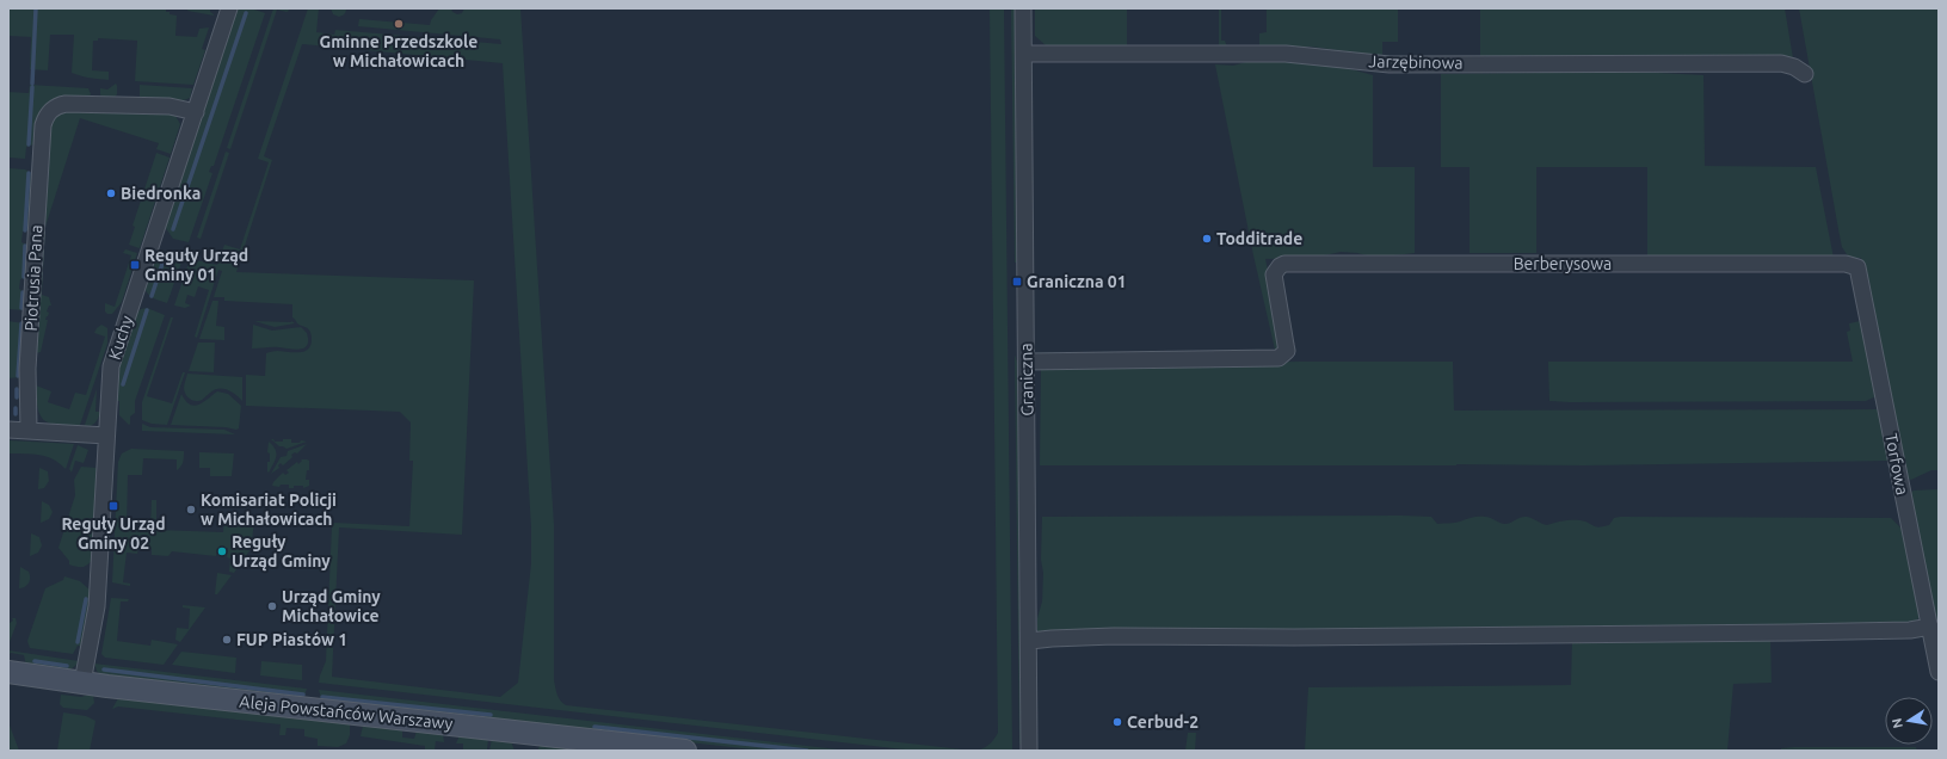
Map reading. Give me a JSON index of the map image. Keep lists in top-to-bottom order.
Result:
{
  "streets": {
    "street": [
      "Jarzębinowa",
      "Berberysowa",
      "Piotrusia Pana",
      "Kuchy",
      "Graniczna",
      "Torfowa",
      "Aleja Powstańców Warszawy"
    ]
  },
  "crossings": [
    ["Jarzębinowa", "Graniczna"],
    ["Berberysowa", "Graniczna"],
    ["Berberysowa", "Torfowa"],
    ["Piotrusia Pana", "Kuchy"],
    ["Kuchy", "Aleja Powstańców Warszawy"]
  ],
  "places": {
    "other": [
      "Gminne Przedszkole w Michałowicach",
      "Biedronka",
      "Todditrade",
      "Komisariat Policji w Michałowicach",
      "Reguły Urząd Gminy",
      "Urząd Gminy Michałowice",
      "FUP Piastów 1",
      "Cerbud-2"
    ],
    "transit": ["Reguły Urząd Gminy 01", "Graniczna 01", "Reguły Urząd Gminy 02"]
  },
  "north": "left"
}
